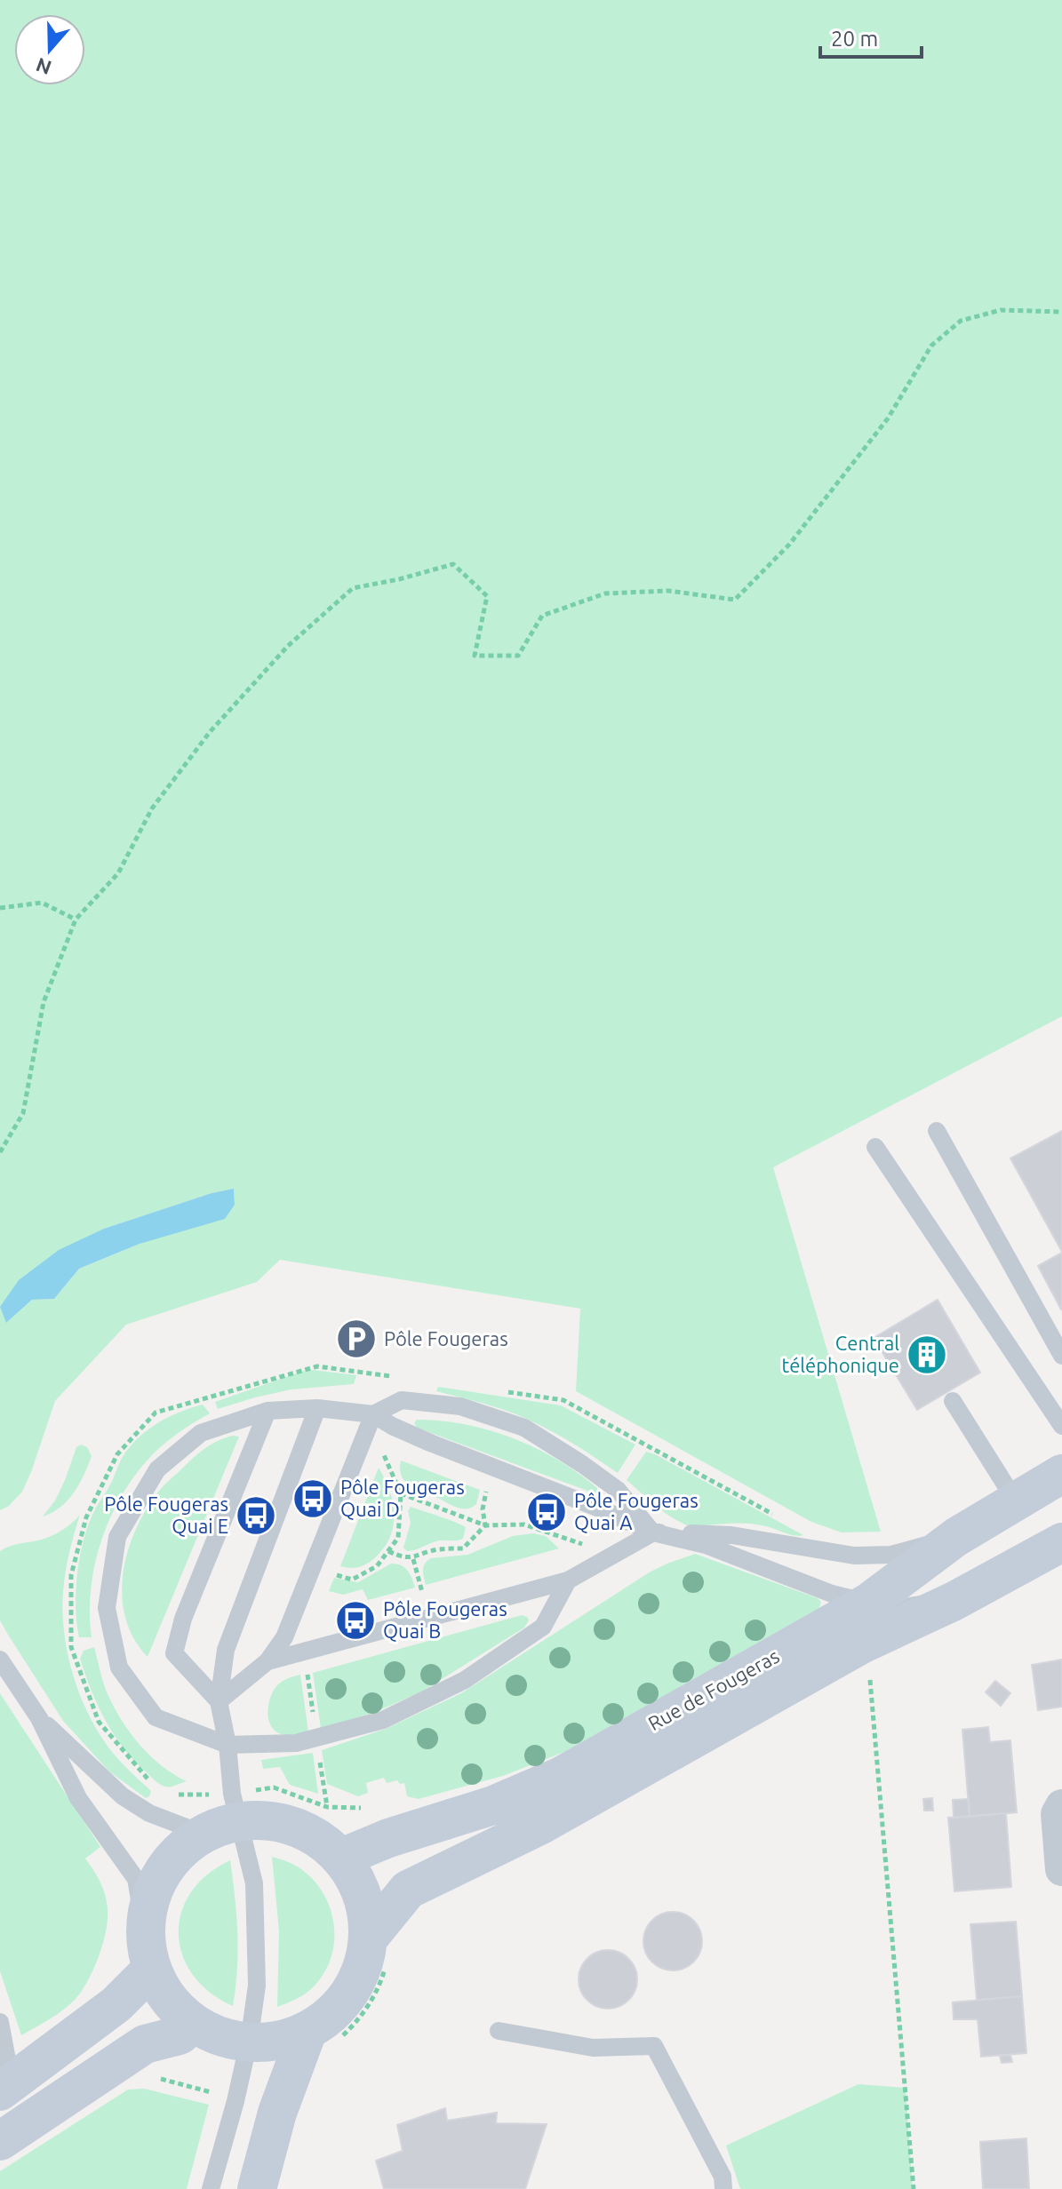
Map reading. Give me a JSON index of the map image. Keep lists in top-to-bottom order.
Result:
{
  "streets": {
    "main road": ["Rue de Fougeras"]
  },
  "places": {
    "parking": ["Pôle Fougeras"],
    "building": ["Central téléphonique"],
    "bus stop": [
      "Pôle Fougeras Quai D",
      "Pôle Fougeras Quai A",
      "Pôle Fougeras Quai E",
      "Pôle Fougeras Quai B"
    ]
  },
  "scale_bar": "20 m",
  "north": "bottom"
}
